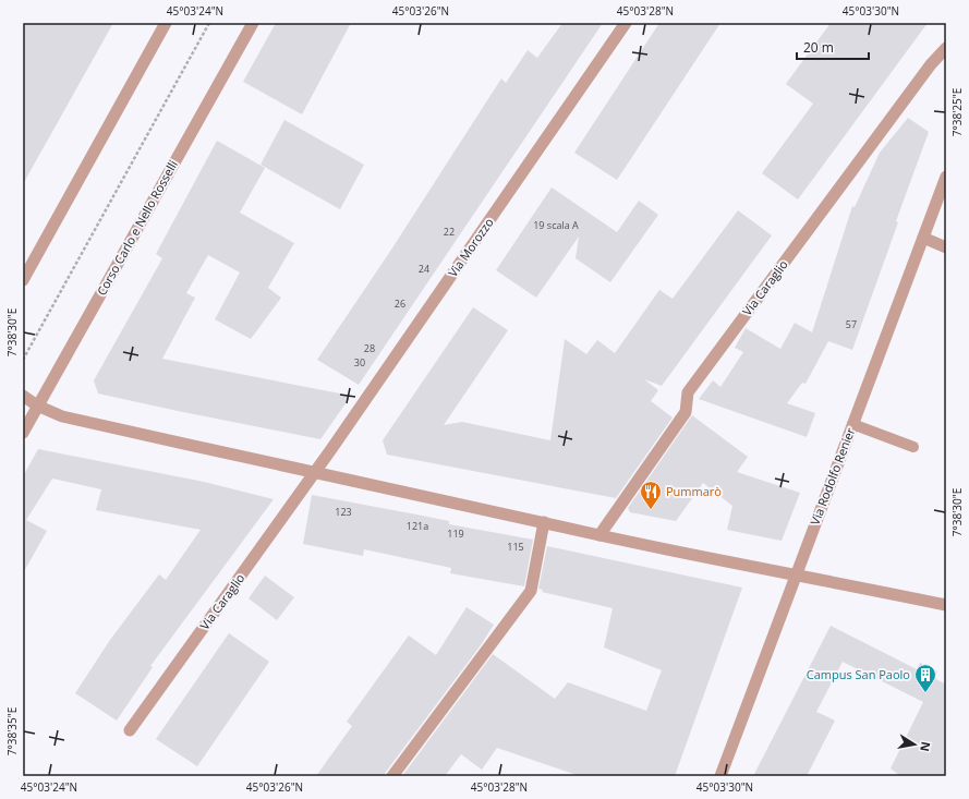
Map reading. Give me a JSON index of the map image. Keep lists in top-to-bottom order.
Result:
{
  "streets": {
    "street": [
      "Corso Carlo e Nello Rosselli",
      "Via Morozzo",
      "Via Caraglio",
      "Via Rodolfo Renier"
    ]
  },
  "crossings": [
    ["Via Morozzo", "Via Caraglio"]
  ],
  "places": {
    "restaurant": ["Pummarò"],
    "building": ["Campus San Paolo"]
  },
  "house_numbers": [
    "19 scala A",
    "22",
    "24",
    "26",
    "57",
    "28",
    "30",
    "123",
    "121a",
    "119",
    "115"
  ],
  "scale_bar": "20 m",
  "north": "right",
  "coordinates": [
    "45°03'24\"N",
    "45°03'26\"N",
    "45°03'28\"N",
    "45°03'30\"N",
    "7°38'25\"E",
    "7°38'30\"E",
    "7°38'35\"E"
  ]
}
